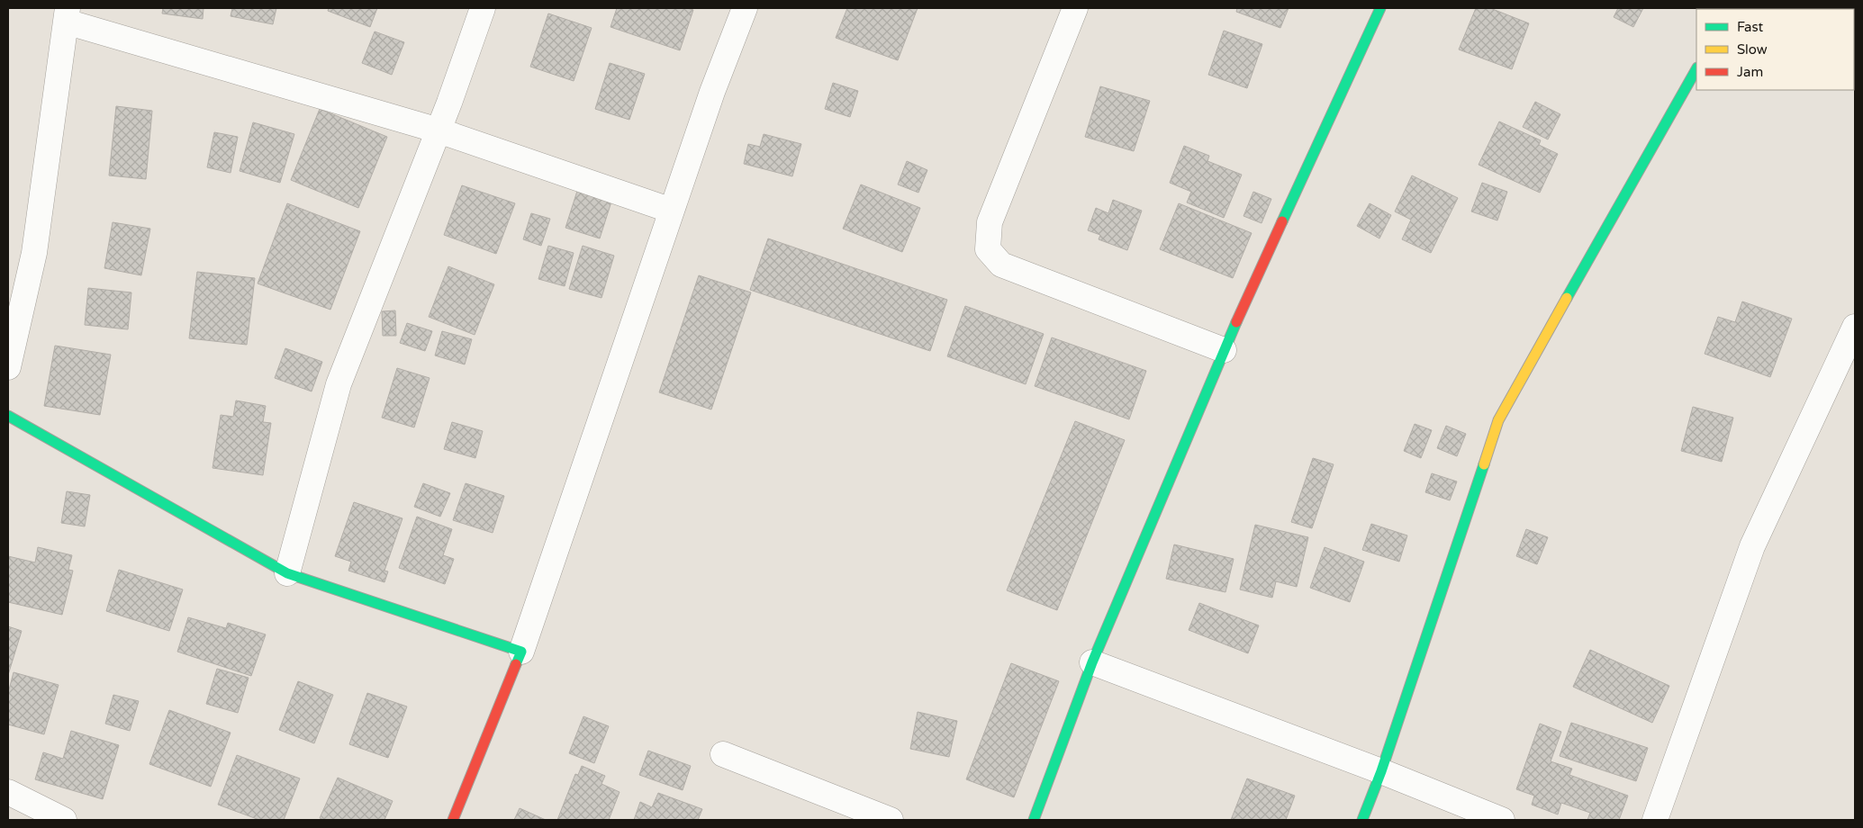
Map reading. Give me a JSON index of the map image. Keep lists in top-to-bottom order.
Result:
{
  "legend": ["Fast", "Slow", "Jam"]
}
